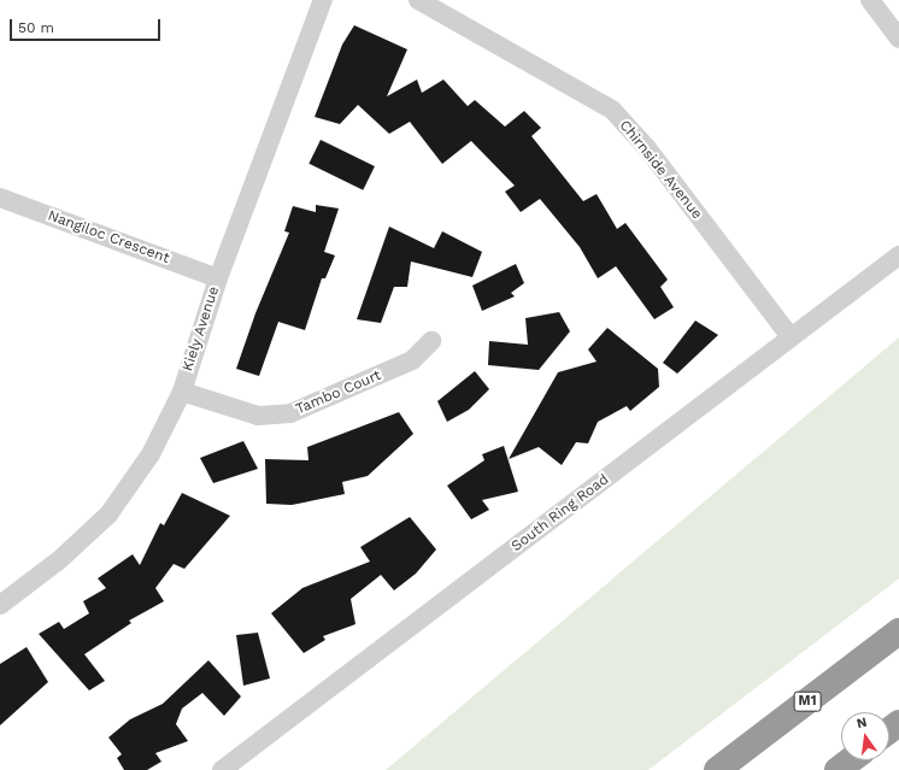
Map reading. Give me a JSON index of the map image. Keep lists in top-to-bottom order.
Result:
{
  "streets": {
    "highway": ["M1"],
    "street": [
      "Chirnside Avenue",
      "Nangiloc Crescent",
      "Kiely Avenue",
      "Tambo Court",
      "South Ring Road"
    ]
  },
  "crossings": [
    ["Chirnside Avenue", "South Ring Road"],
    ["Nangiloc Crescent", "Kiely Avenue"],
    ["Kiely Avenue", "Tambo Court"]
  ],
  "scale_bar": "50 m",
  "north": "top"
}
